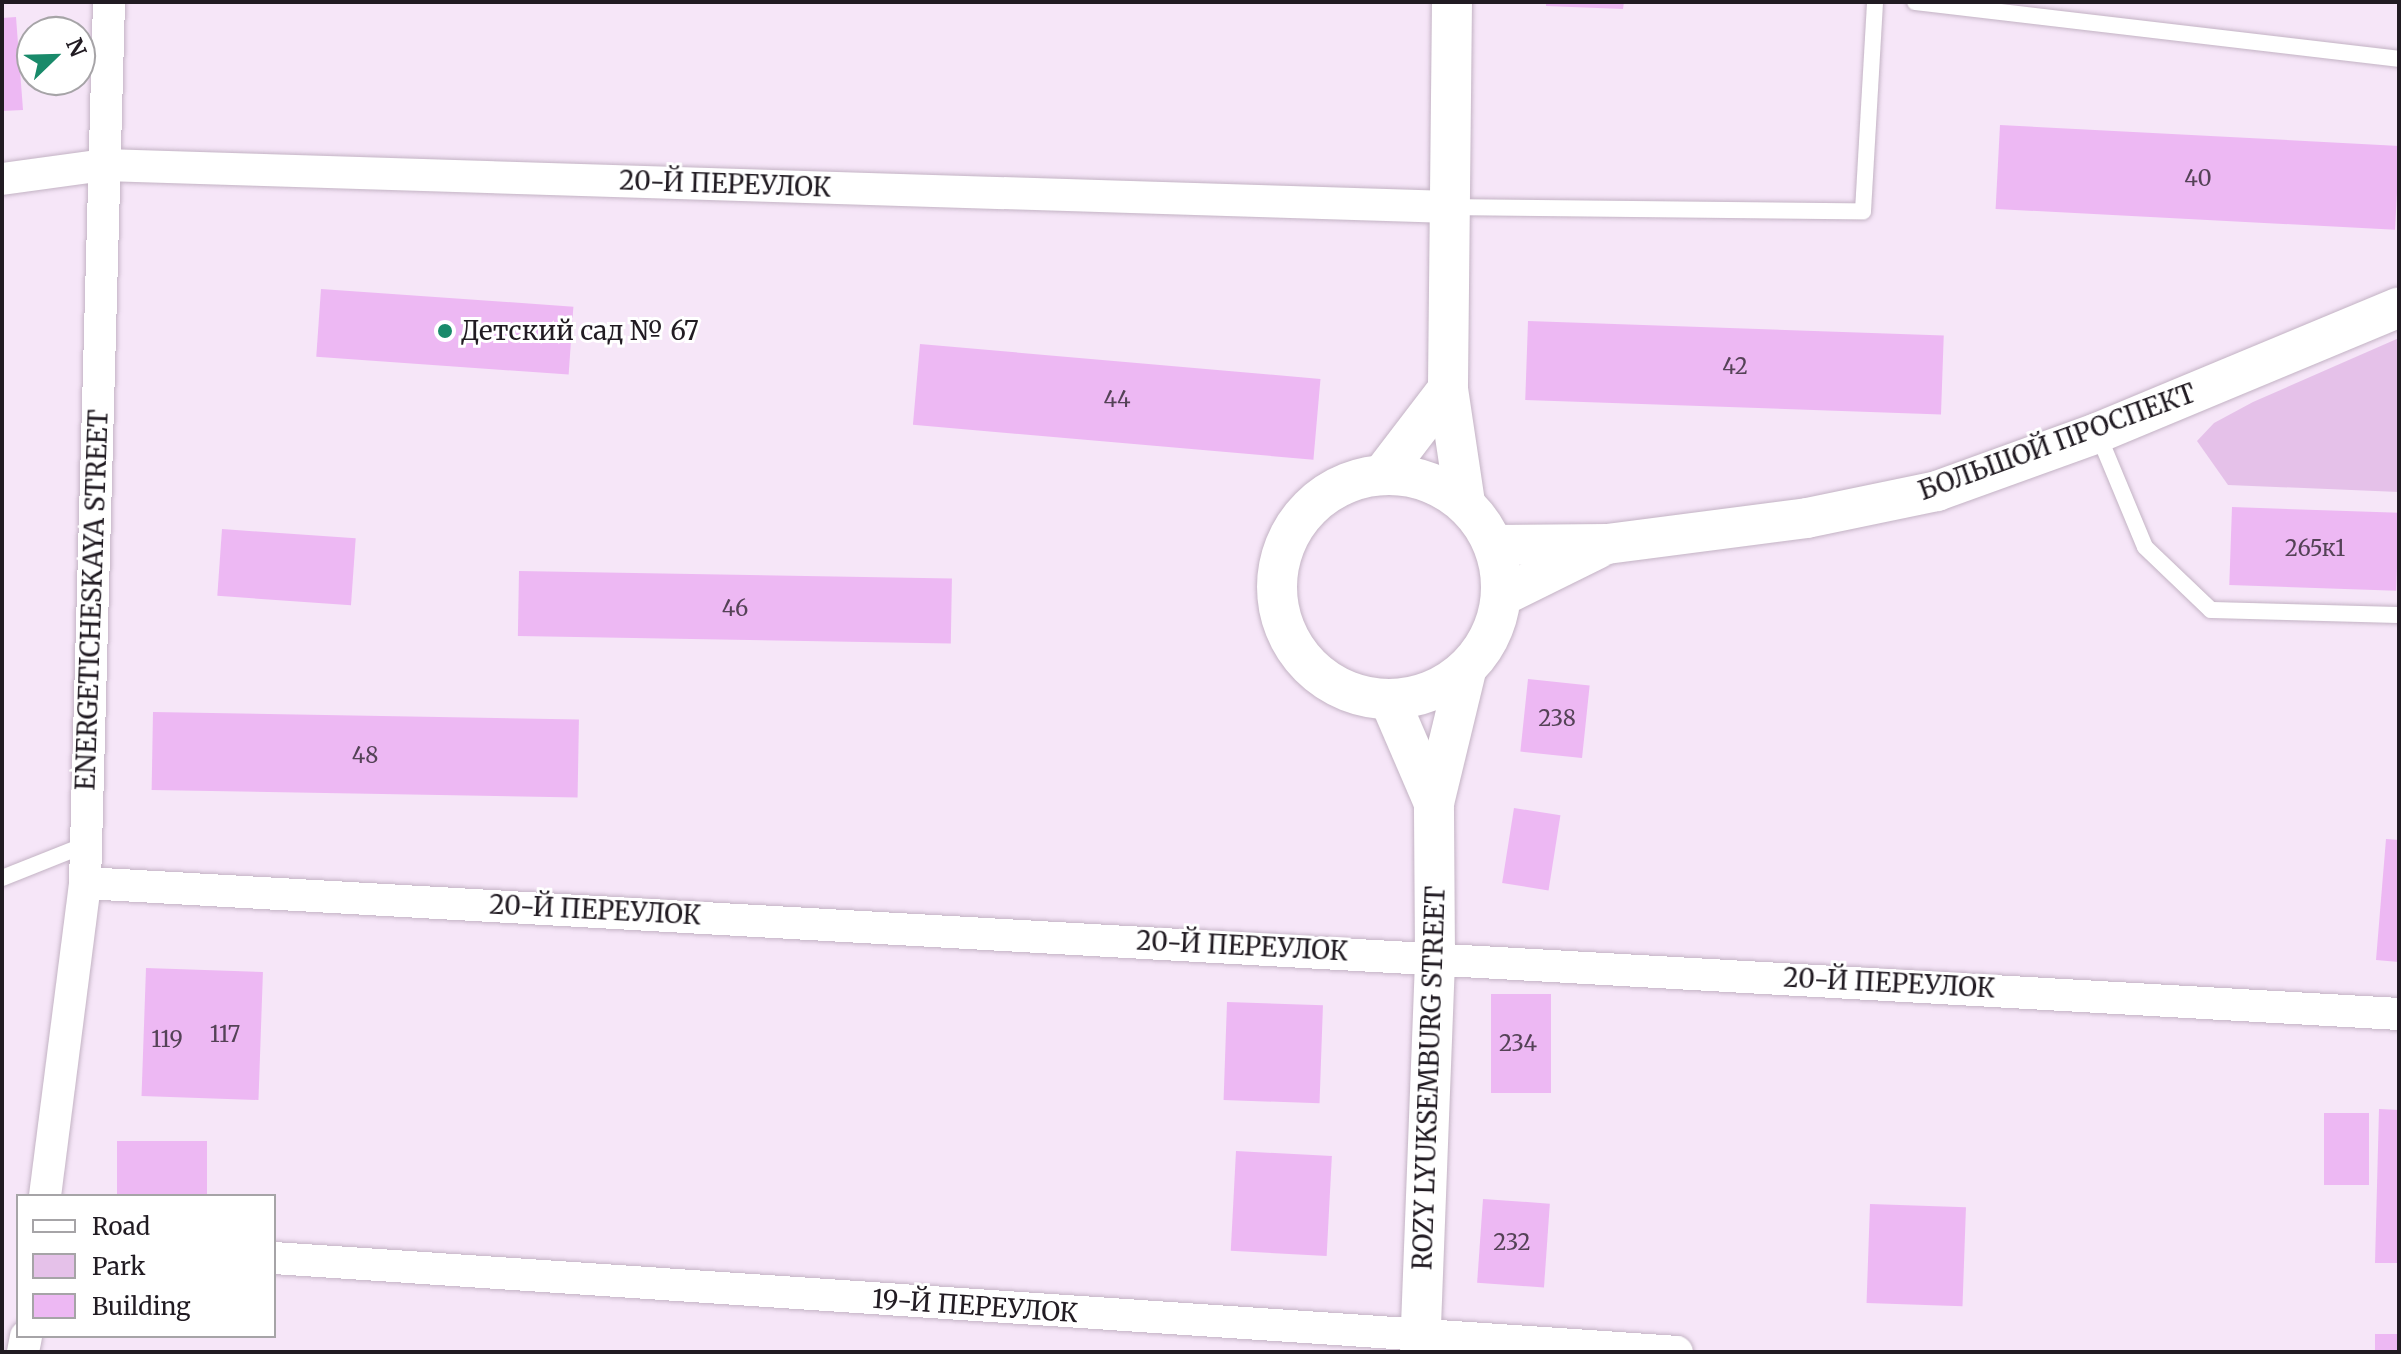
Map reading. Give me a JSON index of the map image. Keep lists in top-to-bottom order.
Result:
{
  "streets": {
    "street": [
      "20-Й ПЕРЕУЛОК",
      "БОЛЬШОЙ ПРОСПЕКТ",
      "ENERGETICHESKAYA STREET",
      "ROZY LYUKSEMBURG STREET",
      "19-Й ПЕРЕУЛОК"
    ]
  },
  "crossings": [
    ["20-Й ПЕРЕУЛОК", "ENERGETICHESKAYA STREET"],
    ["20-Й ПЕРЕУЛОК", "ROZY LYUKSEMBURG STREET"],
    ["ROZY LYUKSEMBURG STREET", "19-Й ПЕРЕУЛОК"]
  ],
  "places": ["Детский сад № 67"],
  "house_numbers": [
    "40",
    "42",
    "44",
    "265к1",
    "46",
    "238",
    "48",
    "117",
    "119",
    "234",
    "232"
  ],
  "legend": ["Road", "Park", "Building"],
  "north": "top right"
}
